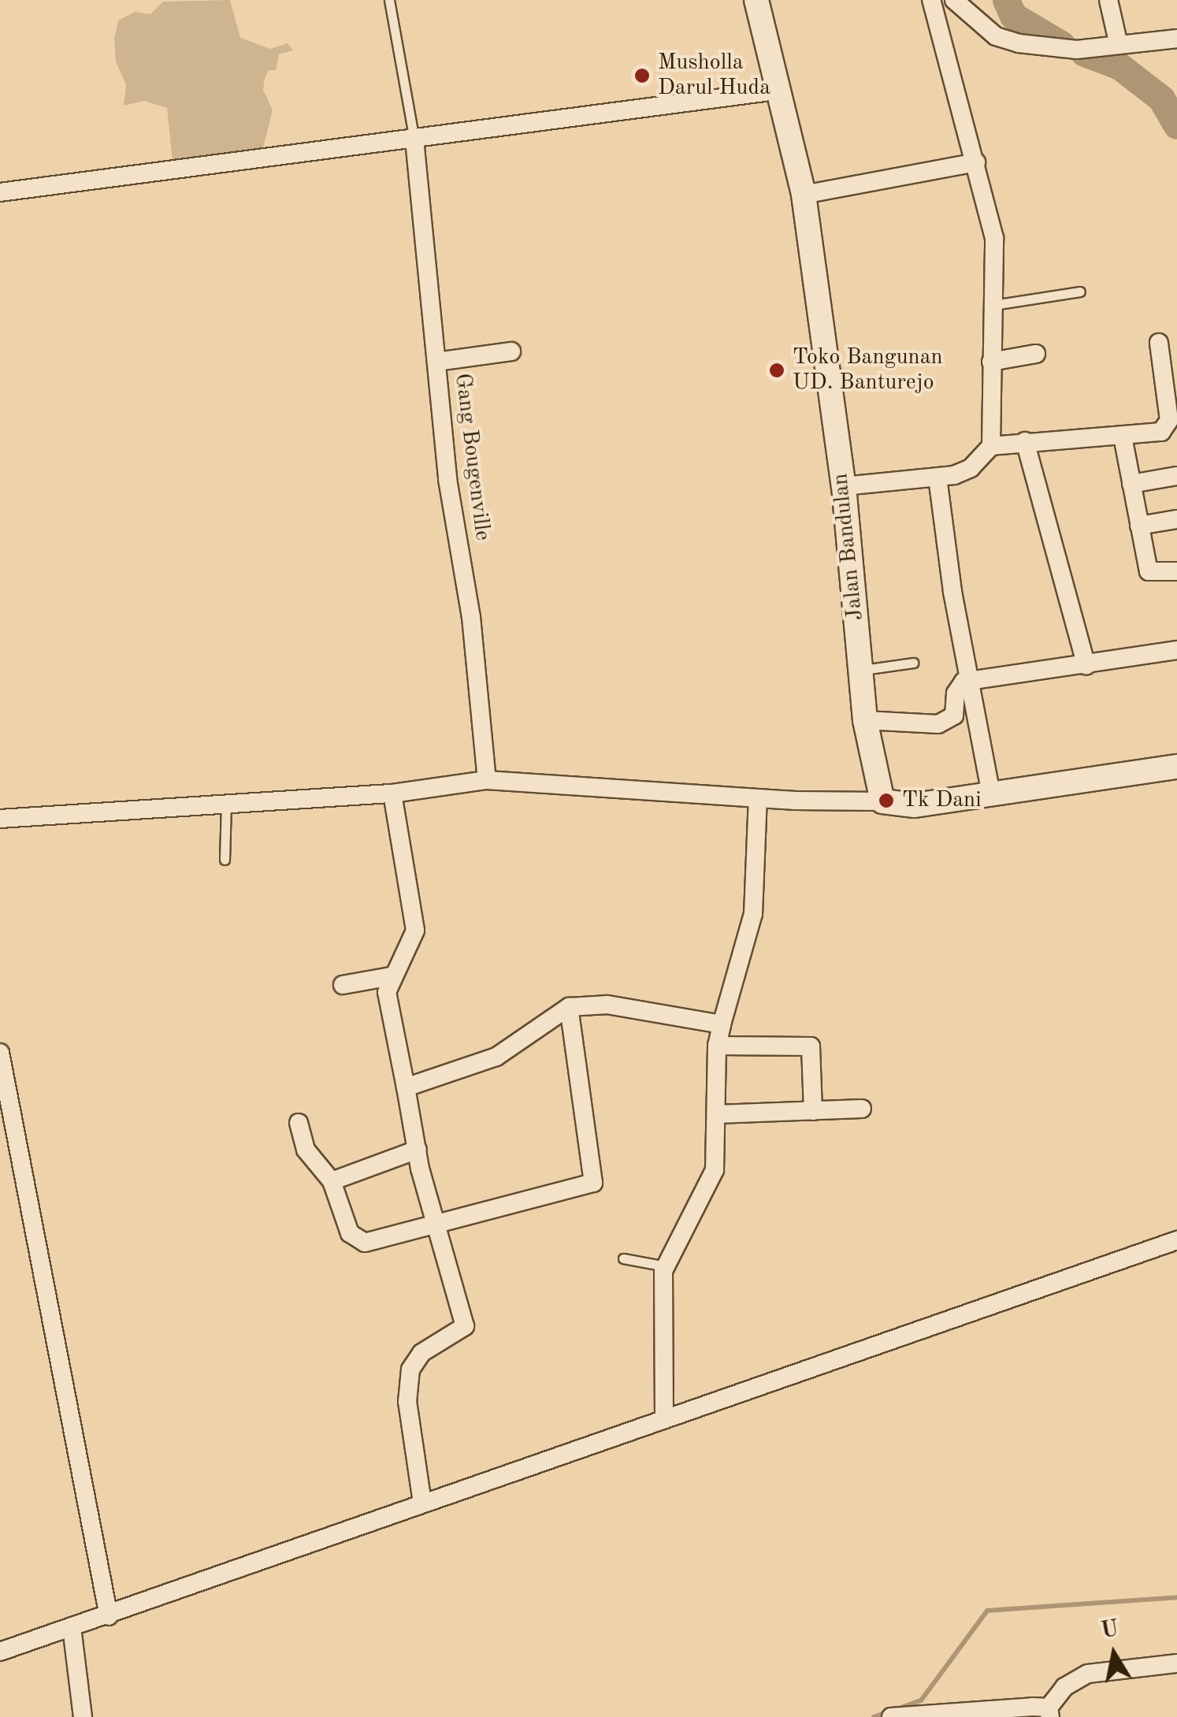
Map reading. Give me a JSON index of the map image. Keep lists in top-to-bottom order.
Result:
{
  "streets": {
    "street": ["Gang Bougenville", "Jalan Bandulan"]
  },
  "places": ["Musholla Darul Huda", "Toko Bangunan UD. Banturejo", "Tk Dani"],
  "north": "top"
}
